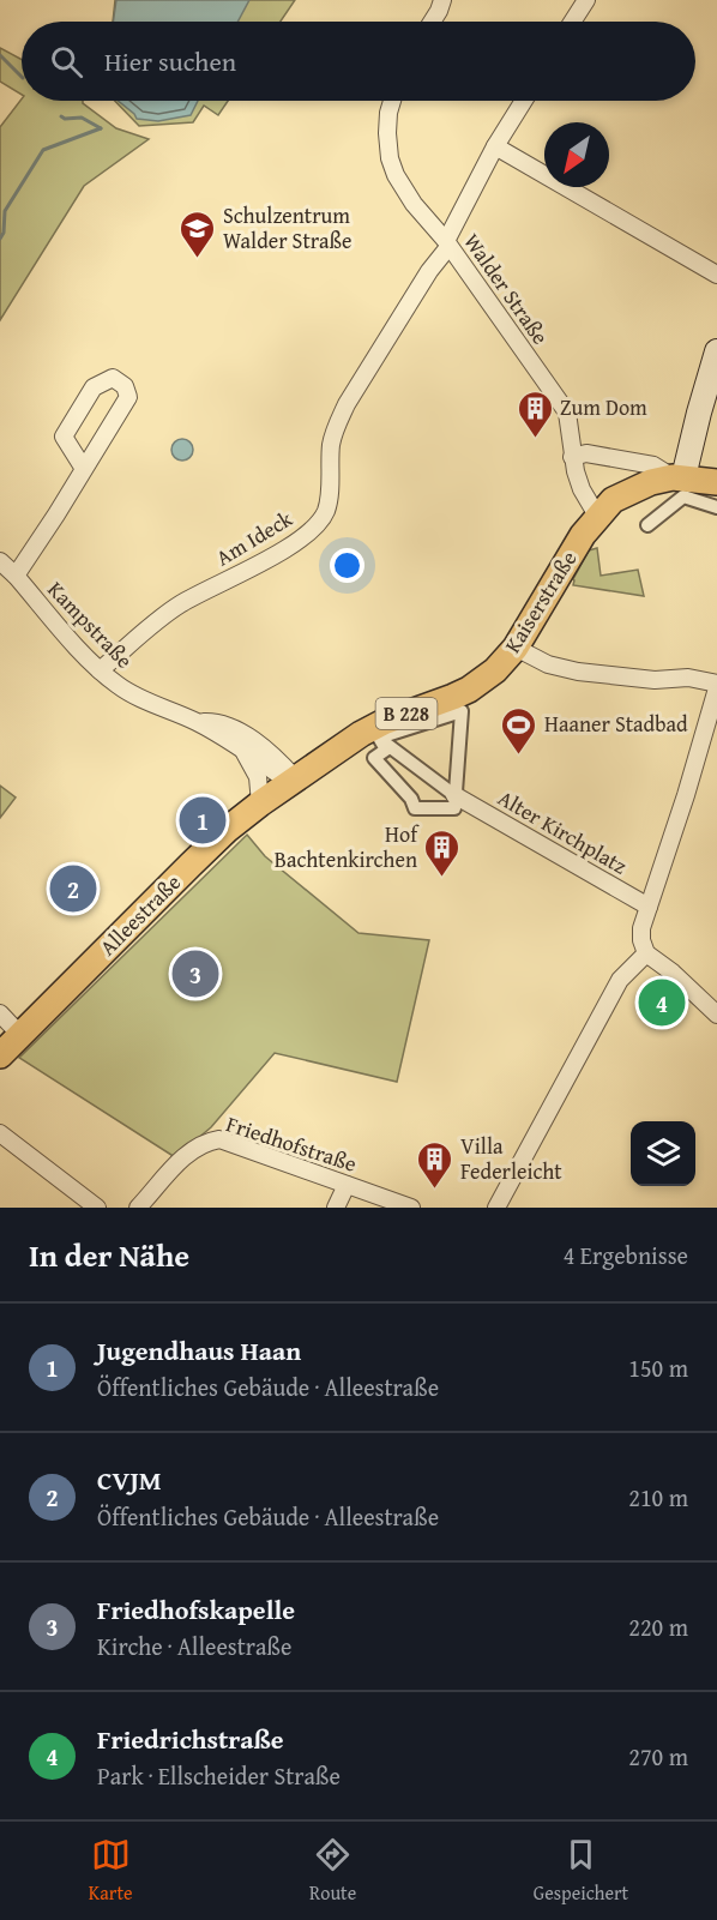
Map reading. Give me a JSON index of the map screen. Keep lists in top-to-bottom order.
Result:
{
  "streets": {
    "main road": ["Kaiserstraße", "B 228", "Alleestraße"],
    "street": [
      "Walder Straße",
      "Am Ideck",
      "Kampstraße",
      "Alter Kirchplatz",
      "Friedhofstraße"
    ]
  },
  "crossings": [
    ["Walder Straße", "Am Ideck"],
    ["Walder Straße", "Kaiserstraße"],
    ["Am Ideck", "Kampstraße"],
    ["Kaiserstraße", "Kampstraße"],
    ["Kaiserstraße", "Alleestraße"],
    ["Kampstraße", "Alleestraße"]
  ],
  "places": {
    "school or university": ["Schulzentrum Walder Straße"],
    "building": ["Zum Dom", "Hof Bachtenkirchen", "Villa Federleicht"],
    "sports": ["Haaner Stadbad"]
  },
  "north": "bottom left",
  "page": {
    "search": "Hier suchen",
    "pins": [
      "1",
      "2",
      "3",
      "4"
    ],
    "heading": ["In der Nähe", "4 Ergebnisse"],
    "list": [
      {
        "mark": "1",
        "name": "Jugendhaus Haan",
        "note": "Öffentliches Gebäude · Alleestraße",
        "value": "150 m"
      },
      {
        "mark": "2",
        "name": "CVJM",
        "note": "Öffentliches Gebäude · Alleestraße",
        "value": "210 m"
      },
      {
        "mark": "3",
        "name": "Friedhofskapelle",
        "note": "Kirche · Alleestraße",
        "value": "220 m"
      },
      {
        "mark": "4",
        "name": "Friedrichstraße",
        "note": "Park · Ellscheider Straße",
        "value": "270 m"
      }
    ],
    "nav": ["Karte", "Route", "Gespeichert"]
  }
}
